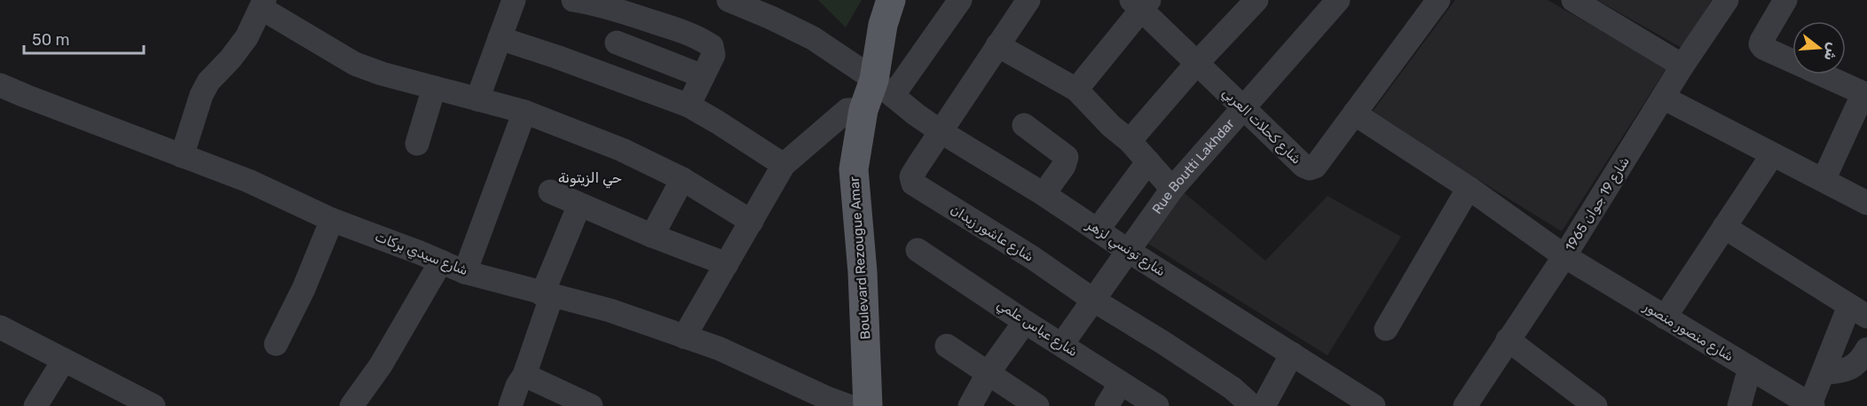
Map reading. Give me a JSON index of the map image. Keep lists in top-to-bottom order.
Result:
{
  "streets": {
    "main road": ["Boulevard Rezougue Amar"],
    "street": [
      "شارع كحلات العربي",
      "Rue Boutti Lakhdar",
      "شارع 19 جوان 1965",
      "شارع عاشور زيدان",
      "شارع تونسي لزهر",
      "شارع سيدي بركات",
      "شارع عباس علمي",
      "شارع منصور منصور"
    ]
  },
  "crossings": [
    ["شارع كحلات العربي", "Rue Boutti Lakhdar"],
    ["شارع كحلات العربي", "شارع منصور منصور"],
    ["Rue Boutti Lakhdar", "شارع عاشور زيدان"],
    ["Rue Boutti Lakhdar", "شارع تونسي لزهر"],
    ["Rue Boutti Lakhdar", "شارع عباس علمي"],
    ["شارع 19 جوان 1965", "شارع منصور منصور"],
    ["شارع عاشور زيدان", "شارع تونسي لزهر"],
    ["شارع تونسي لزهر", "Boulevard Rezougue Amar"]
  ],
  "districts": ["حي الزيتونة"],
  "scale_bar": "50 m",
  "north": "right"
}
